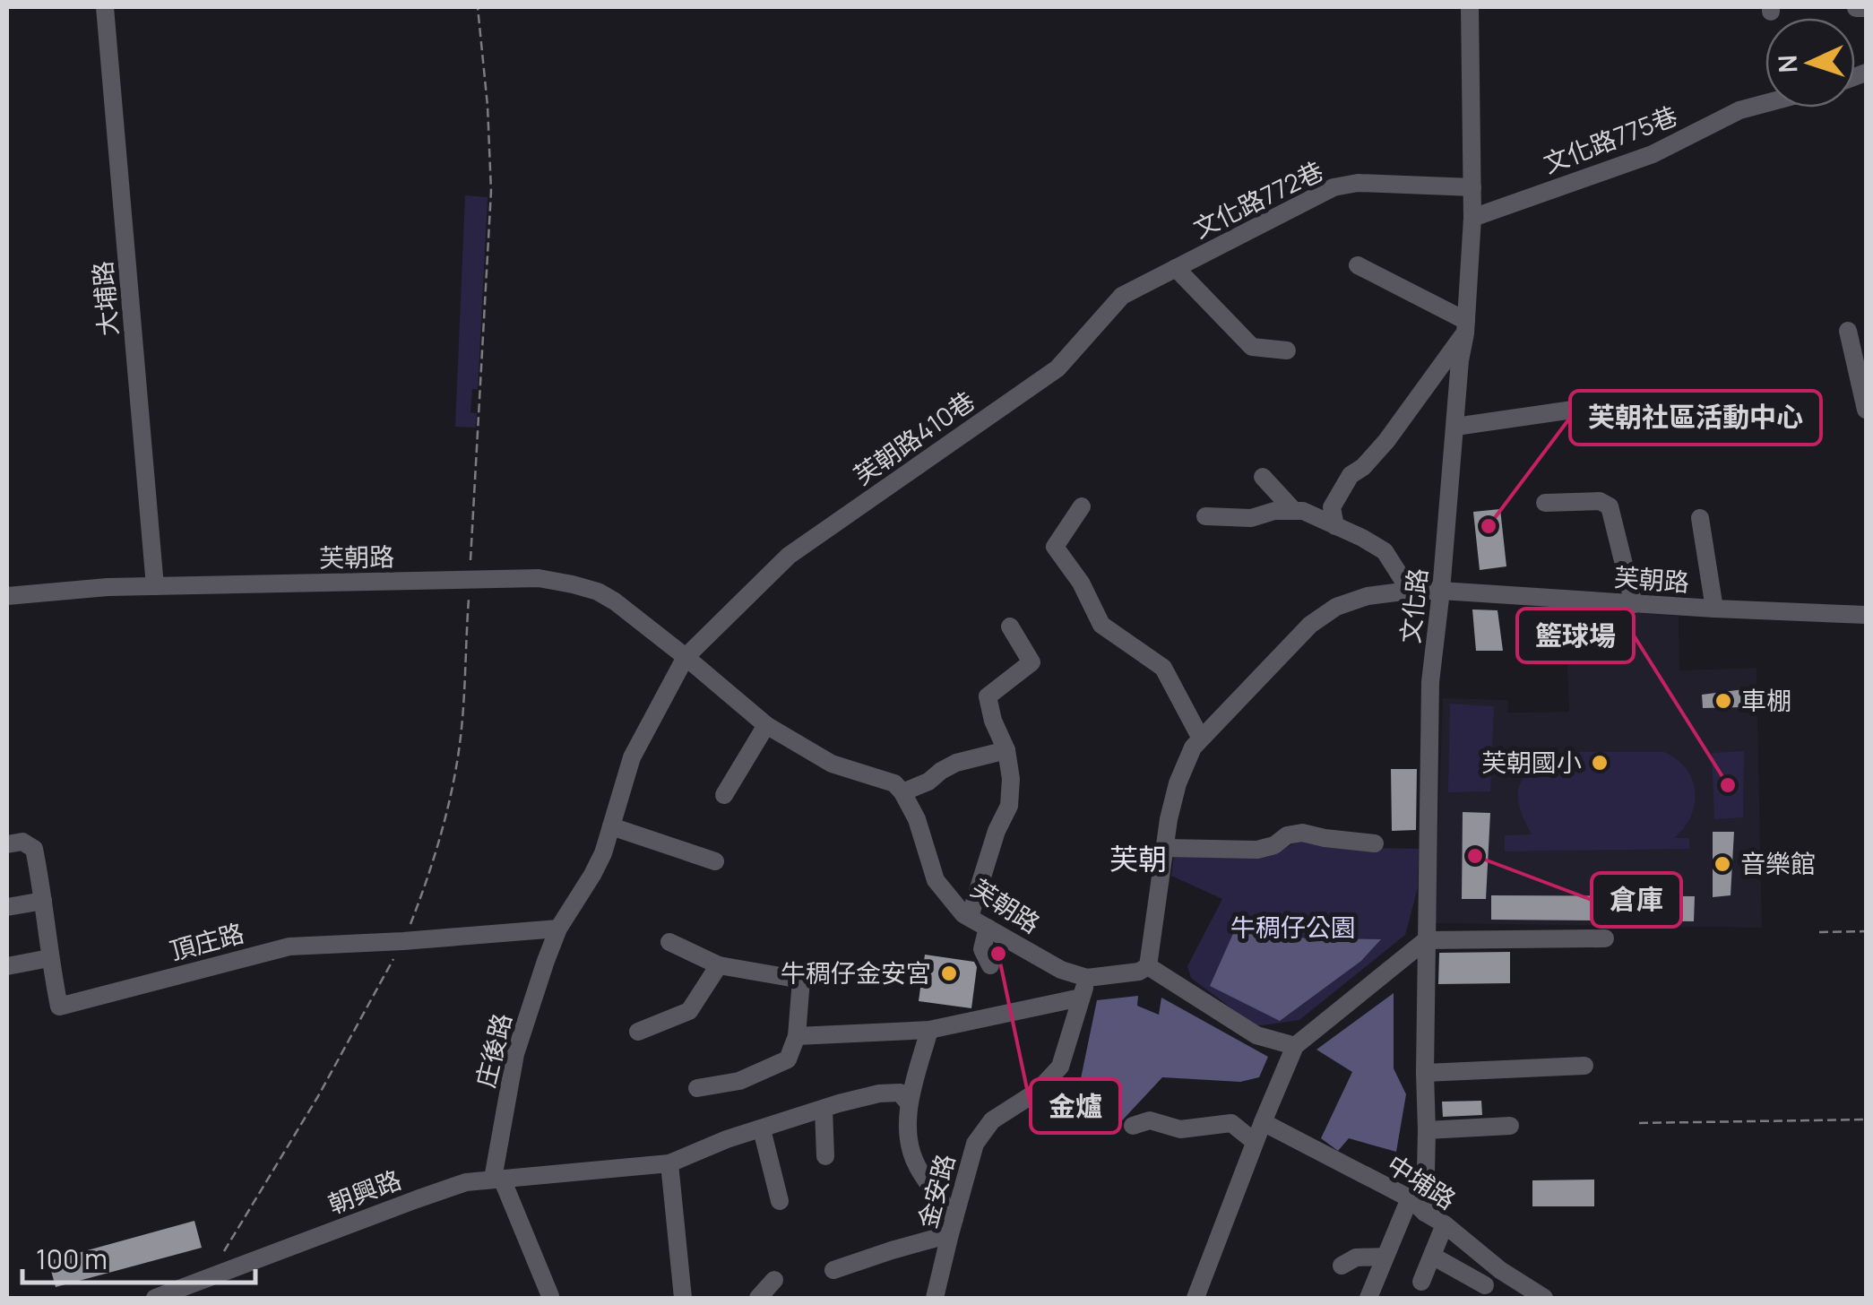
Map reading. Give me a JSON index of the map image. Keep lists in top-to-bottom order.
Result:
{
  "streets": {
    "street": [
      "文化路775巷",
      "文化路772巷",
      "大埔路",
      "芙朝路410巷",
      "芙朝路",
      "文化路",
      "頂庄路",
      "庄後路",
      "中埔路",
      "金安路",
      "朝興路"
    ]
  },
  "crossings": [
    ["文化路775巷", "文化路"],
    ["文化路772巷", "芙朝路410巷"],
    ["文化路772巷", "文化路"],
    ["大埔路", "芙朝路"],
    ["芙朝路410巷", "芙朝路"],
    ["芙朝路410巷", "庄後路"],
    ["芙朝路", "文化路"],
    ["芙朝路", "庄後路"],
    ["芙朝路", "金安路"],
    ["文化路", "中埔路"],
    ["頂庄路", "庄後路"],
    ["庄後路", "朝興路"]
  ],
  "districts": ["芙朝"],
  "parks": ["牛稠仔公園"],
  "places": [
    "芙朝社區活動中心",
    "車棚",
    "芙朝國小",
    "籃球場",
    "倉庫",
    "音樂館",
    "金爐",
    "牛稠仔金安宮"
  ],
  "scale_bar": "100 m",
  "north": "left"
}
